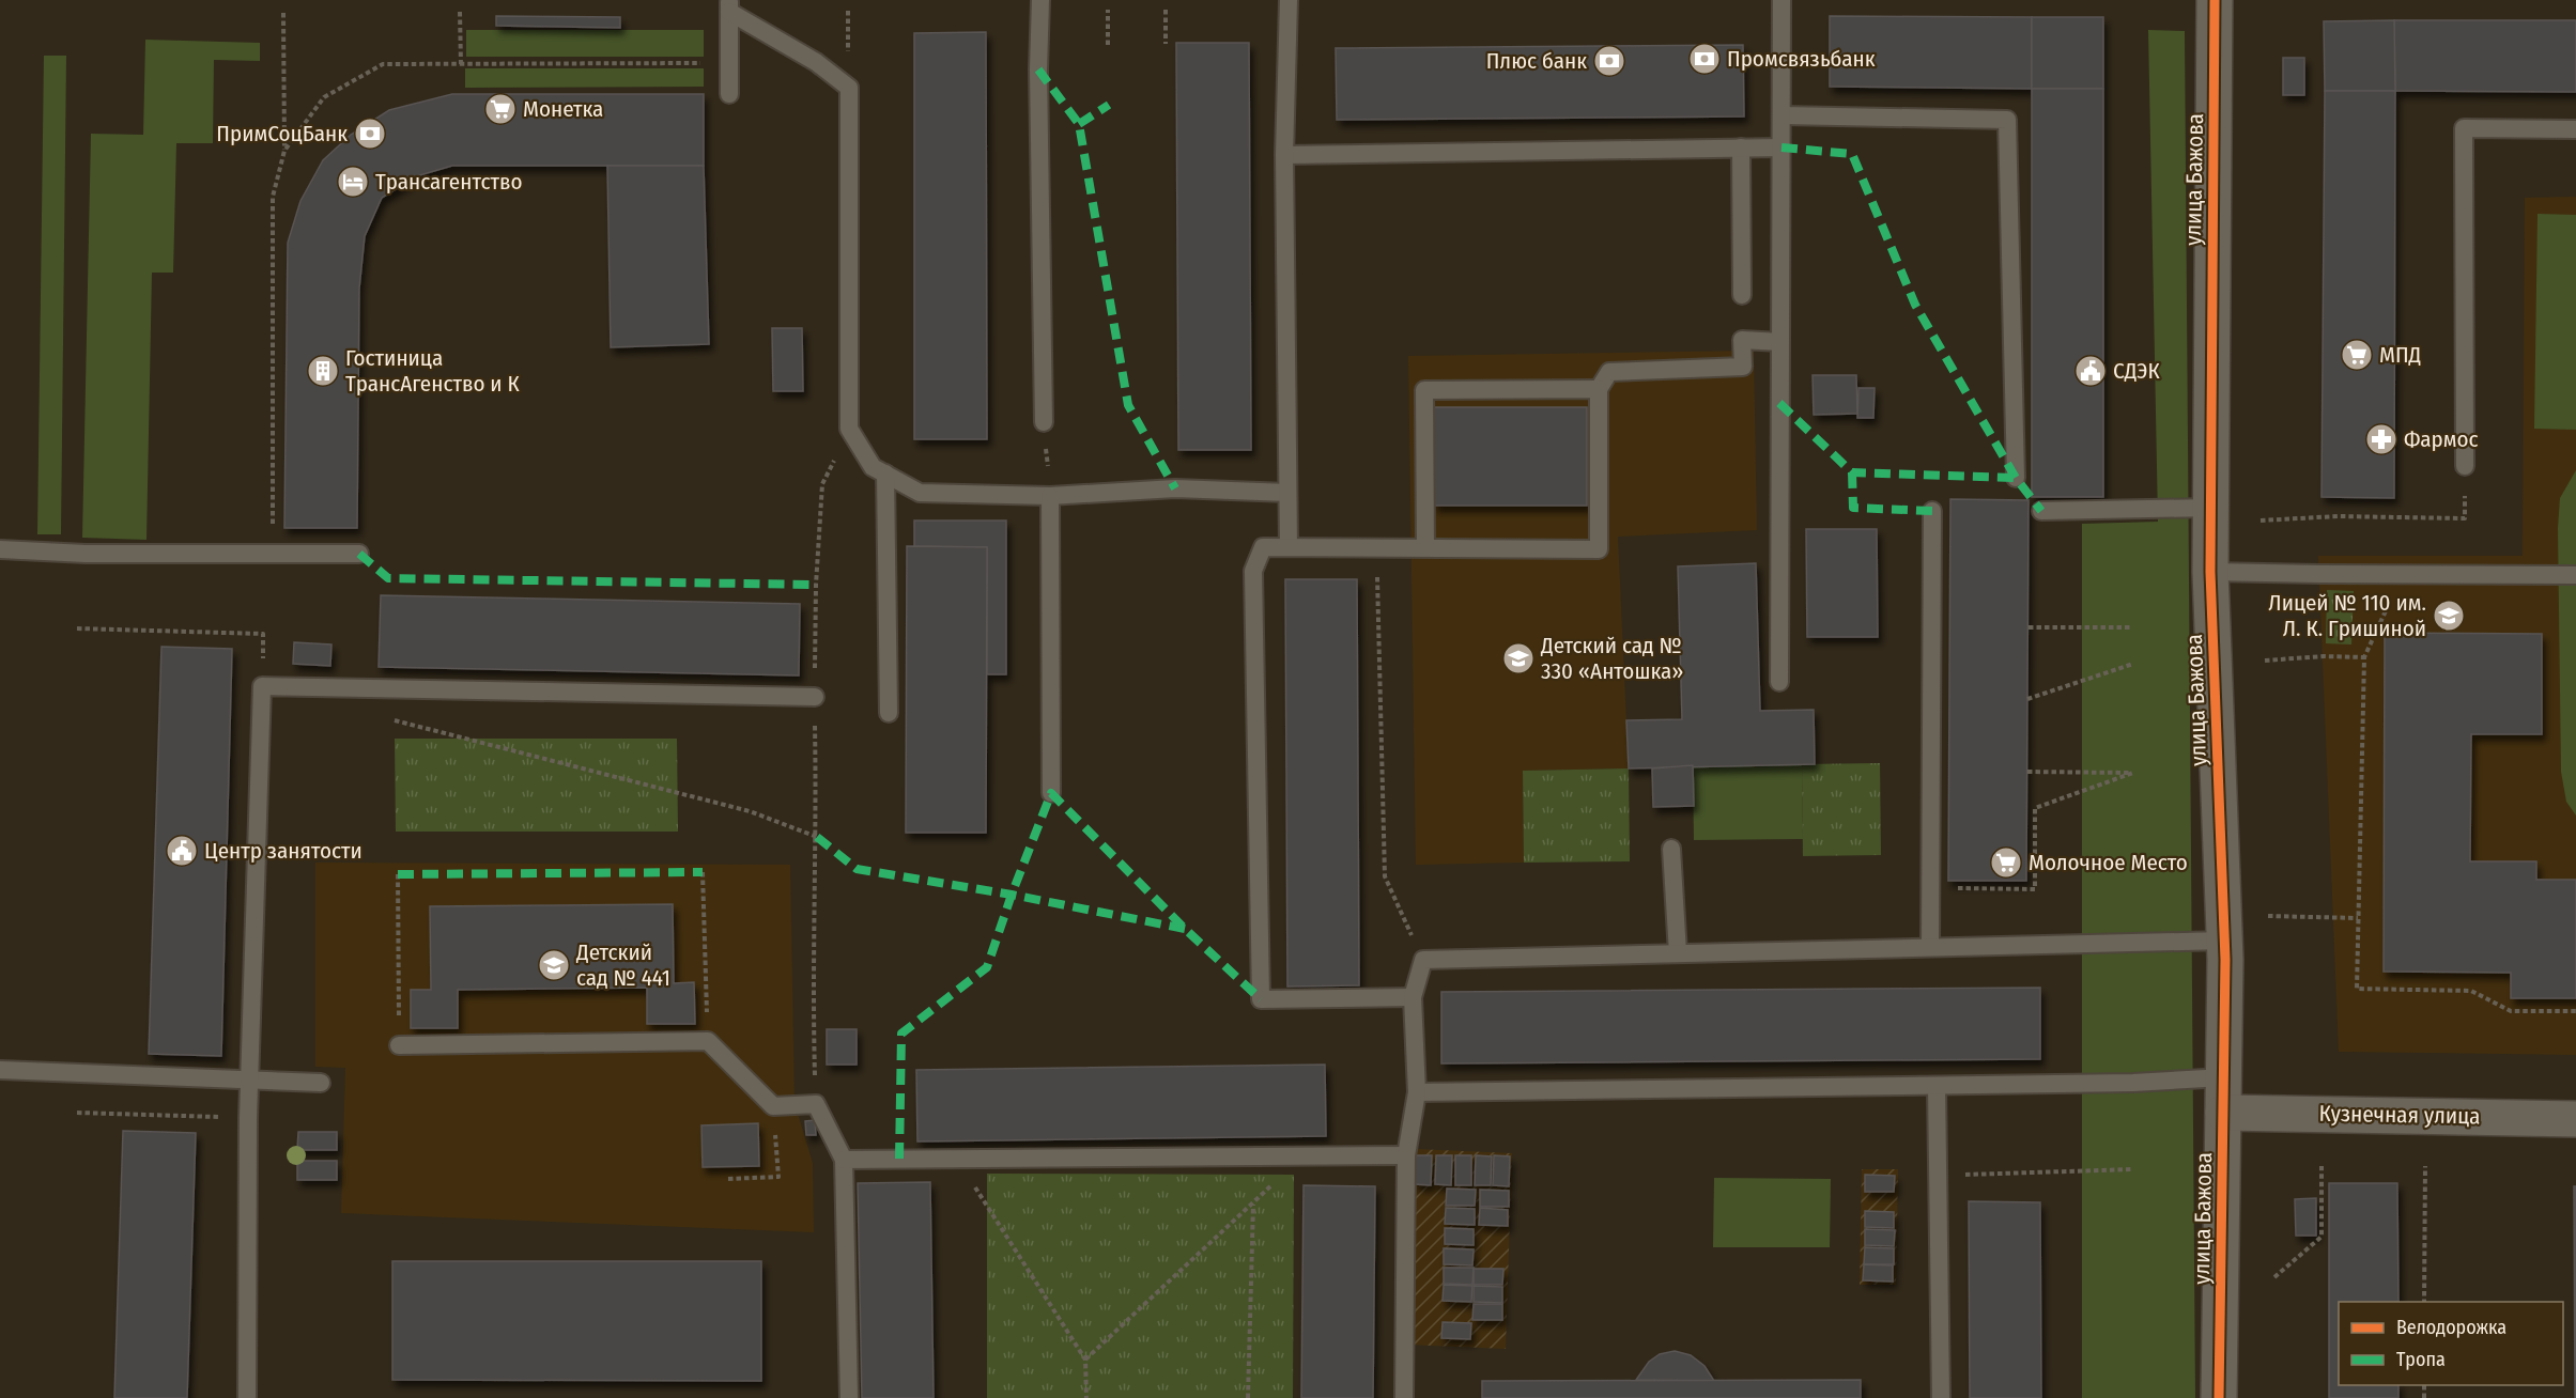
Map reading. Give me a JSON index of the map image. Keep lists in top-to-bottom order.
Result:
{
  "streets": {
    "street": ["улица Бажова", "Кузнечная улица"]
  },
  "crossings": [
    ["улица Бажова", "Кузнечная улица"]
  ],
  "places": {
    "bank": ["Промсвязьбанк", "Плюс банк", "ПримСоцБанк"],
    "supermarket": ["Монетка", "МПД", "Молочное Место"],
    "hotel": ["Трансагентство"],
    "building": ["Гостиница ТрансАгенство и К"],
    "public building": ["СДЭК", "Центр занятости"],
    "pharmacy": ["Фармос"],
    "school or university": ["Лицей № 110 им. Л. К. Гришиной", "Детский сад № 330 «Антошка»", "Детский сад № 441"]
  },
  "legend": ["Велодорожка", "Тропа"]
}
